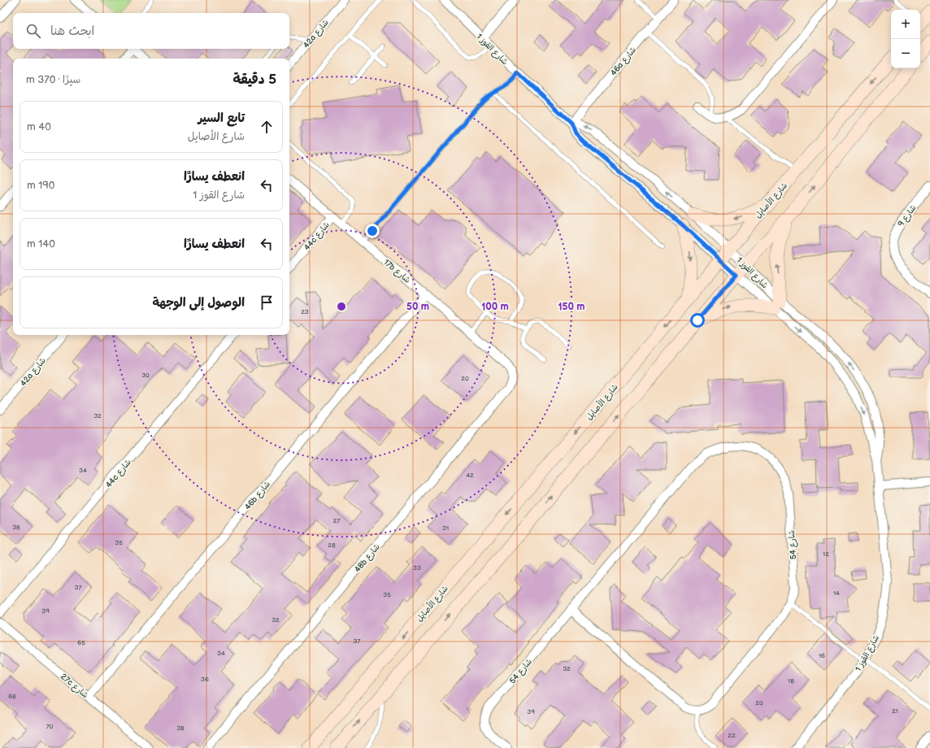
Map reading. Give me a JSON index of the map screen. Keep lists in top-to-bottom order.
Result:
{
  "streets": {
    "main road": ["شارع الأصايل"],
    "street": [
      "42a شارع",
      "شارع القوز 1",
      "46a شارع",
      "شارع 9",
      "44c شارع",
      "17b شارع",
      "46b شارع",
      "شارع 54",
      "48b شارع",
      "27c شارع"
    ]
  },
  "crossings": [
    ["شارع القوز 1", "46a شارع"],
    ["شارع القوز 1", "شارع الأصايل"],
    ["44c شارع", "17b شارع"],
    ["17b شارع", "46b شارع"],
    ["17b شارع", "48b شارع"],
    ["46b شارع", "27c شارع"]
  ],
  "house_numbers": [
    "23",
    "30",
    "20",
    "32",
    "34",
    "42",
    "27",
    "38",
    "31",
    "35",
    "28",
    "12",
    "33",
    "37",
    "14",
    "35",
    "39",
    "32",
    "37",
    "65",
    "34",
    "16",
    "32",
    "36",
    "18",
    "68",
    "20",
    "21",
    "39",
    "70",
    "38",
    "22"
  ],
  "page": {
    "map_buttons": ["+", "−"],
    "search": "ابحث هنا",
    "heading": ["5 دقيقة", "سيرًا · 370 m"],
    "list": [
      ["تابع السير", "شارع الأصايل", "40 m"],
      ["انعطف يسارًا", "شارع القوز 1", "190 m"],
      ["انعطف يسارًا", "140 m"],
      "الوصول إلى الوجهة"
    ]
  },
  "rings": ["50 m", "100 m", "150 m"]
}
